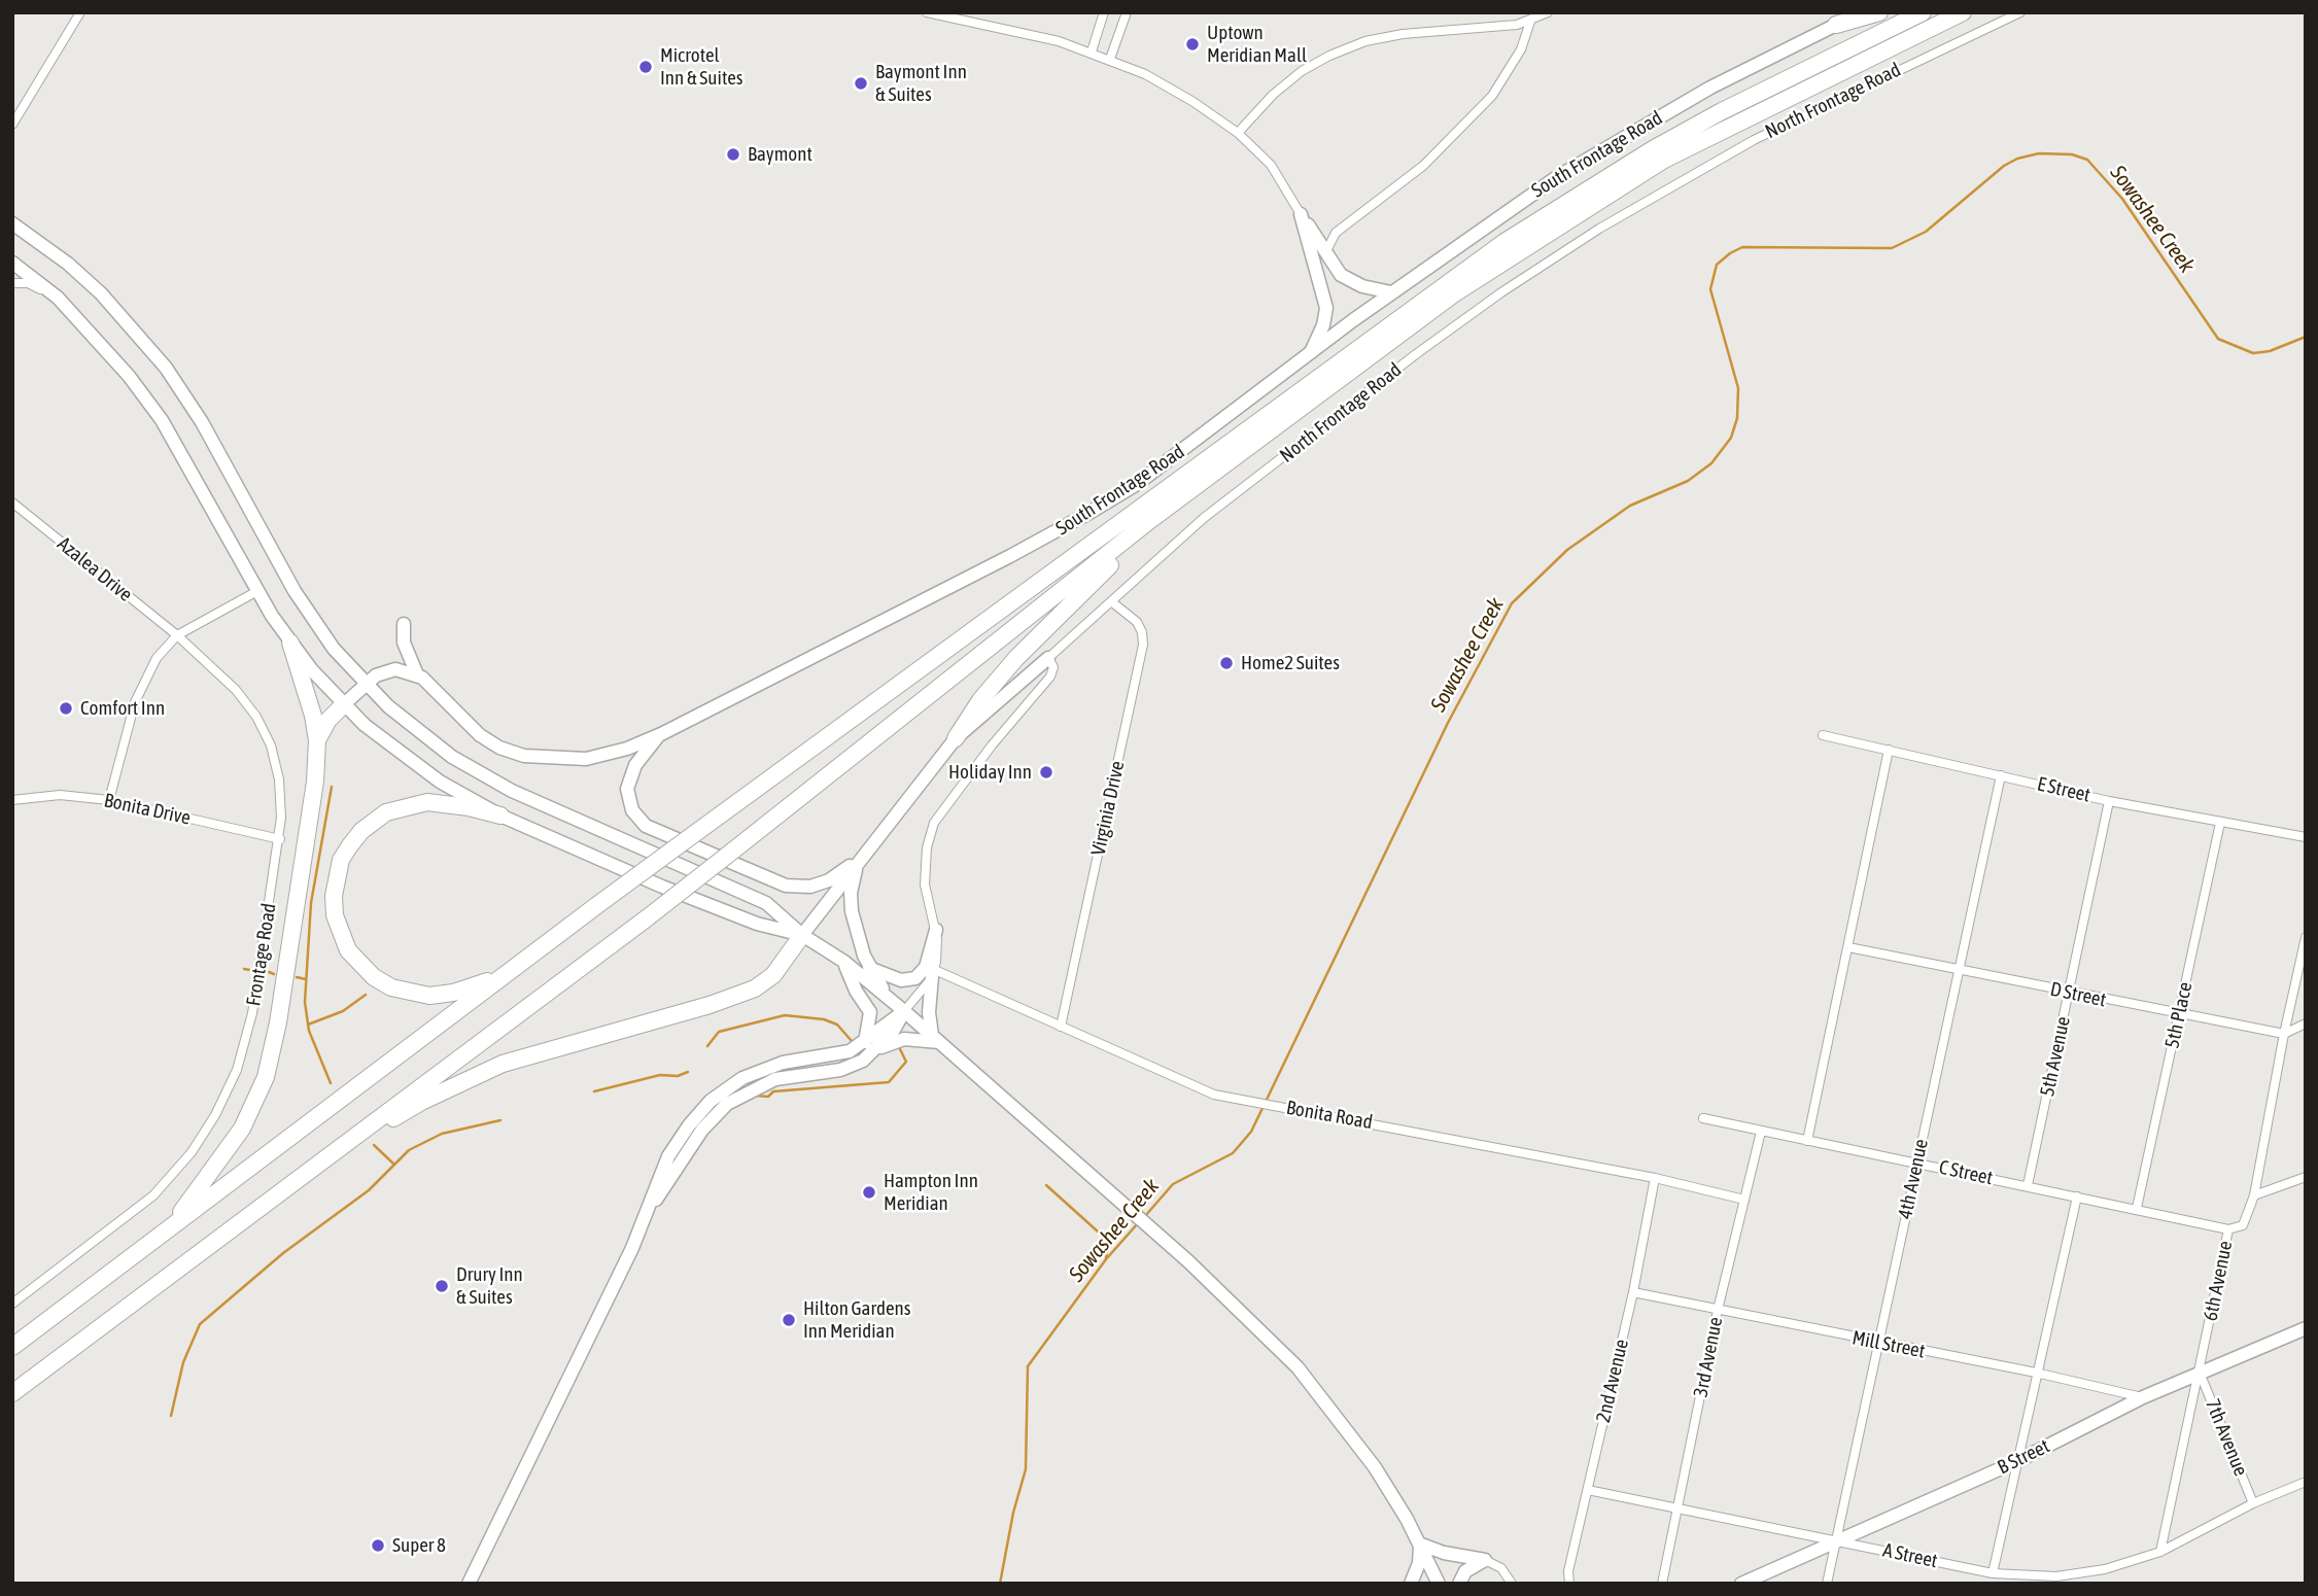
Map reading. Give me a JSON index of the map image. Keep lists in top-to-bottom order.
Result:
{
  "streets": {
    "main road": ["South Frontage Road", "B Street"],
    "street": [
      "North Frontage Road",
      "Azalea Drive",
      "E Street",
      "Virginia Drive",
      "Bonita Drive",
      "Frontage Road",
      "D Street",
      "5th Place",
      "5th Avenue",
      "Bonita Road",
      "C Street",
      "4th Avenue",
      "6th Avenue",
      "Mill Street",
      "3rd Avenue",
      "2nd Avenue",
      "7th Avenue",
      "A Street"
    ]
  },
  "crossings": [
    ["North Frontage Road", "Virginia Drive"],
    ["Azalea Drive", "Frontage Road"],
    ["E Street", "5th Place"],
    ["E Street", "5th Avenue"],
    ["E Street", "4th Avenue"],
    ["Virginia Drive", "Bonita Road"],
    ["Bonita Drive", "Frontage Road"],
    ["D Street", "5th Place"],
    ["D Street", "5th Avenue"],
    ["D Street", "4th Avenue"],
    ["D Street", "6th Avenue"],
    ["5th Place", "C Street"],
    ["5th Avenue", "C Street"],
    ["Bonita Road", "3rd Avenue"],
    ["Bonita Road", "2nd Avenue"],
    ["C Street", "4th Avenue"],
    ["C Street", "6th Avenue"],
    ["C Street", "3rd Avenue"],
    ["4th Avenue", "Mill Street"],
    ["4th Avenue", "B Street"],
    ["4th Avenue", "A Street"],
    ["6th Avenue", "7th Avenue"],
    ["6th Avenue", "B Street"],
    ["6th Avenue", "A Street"],
    ["Mill Street", "3rd Avenue"],
    ["Mill Street", "2nd Avenue"],
    ["Mill Street", "B Street"],
    ["3rd Avenue", "A Street"],
    ["2nd Avenue", "A Street"],
    ["7th Avenue", "B Street"],
    ["7th Avenue", "A Street"],
    ["B Street", "A Street"]
  ],
  "water": ["Sowashee Creek"],
  "places": [
    "Uptown Meridian Mall",
    "Microtel Inn & Suites",
    "Baymont Inn & Suites",
    "Baymont",
    "Home2 Suites",
    "Comfort Inn",
    "Holiday Inn",
    "Hampton Inn Meridian",
    "Drury Inn & Suites",
    "Hilton Gardens Inn Meridian",
    "Super 8"
  ]
}
